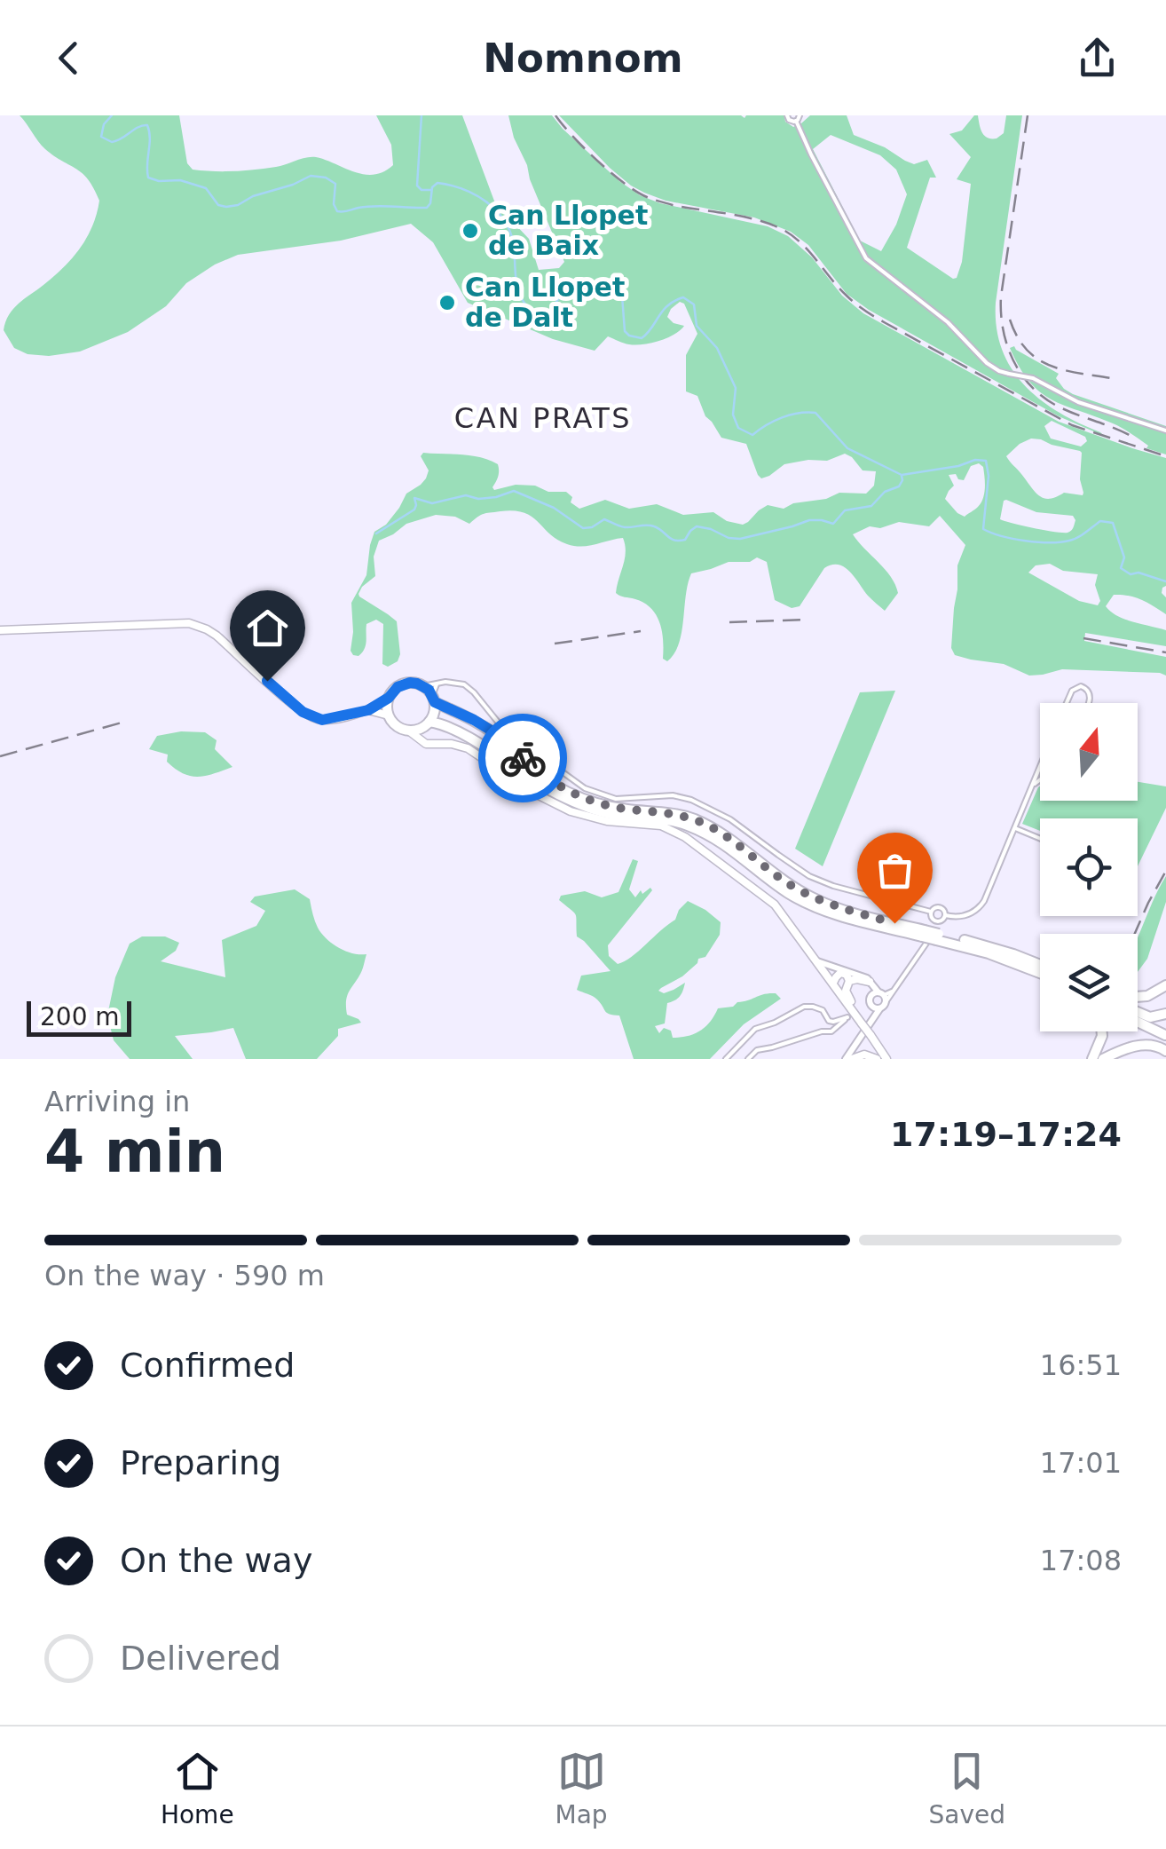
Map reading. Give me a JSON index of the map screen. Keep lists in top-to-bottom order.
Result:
{
  "districts": ["CAN PRATS"],
  "places": ["Can Llopet de Baix", "Can Llopet de Dalt"],
  "scale_bar": "200 m",
  "north": "top",
  "page": {
    "header": "Nomnom",
    "scale": "200 m",
    "heading": ["4 min", "Arriving in", "17:19–17:24"],
    "bar": "On the way · 590 m",
    "list": [
      ["Confirmed", "16:51"],
      ["Preparing", "17:01"],
      ["On the way", "17:08"],
      "Delivered"
    ],
    "tabs": ["Home", "Map", "Saved"]
  }
}
